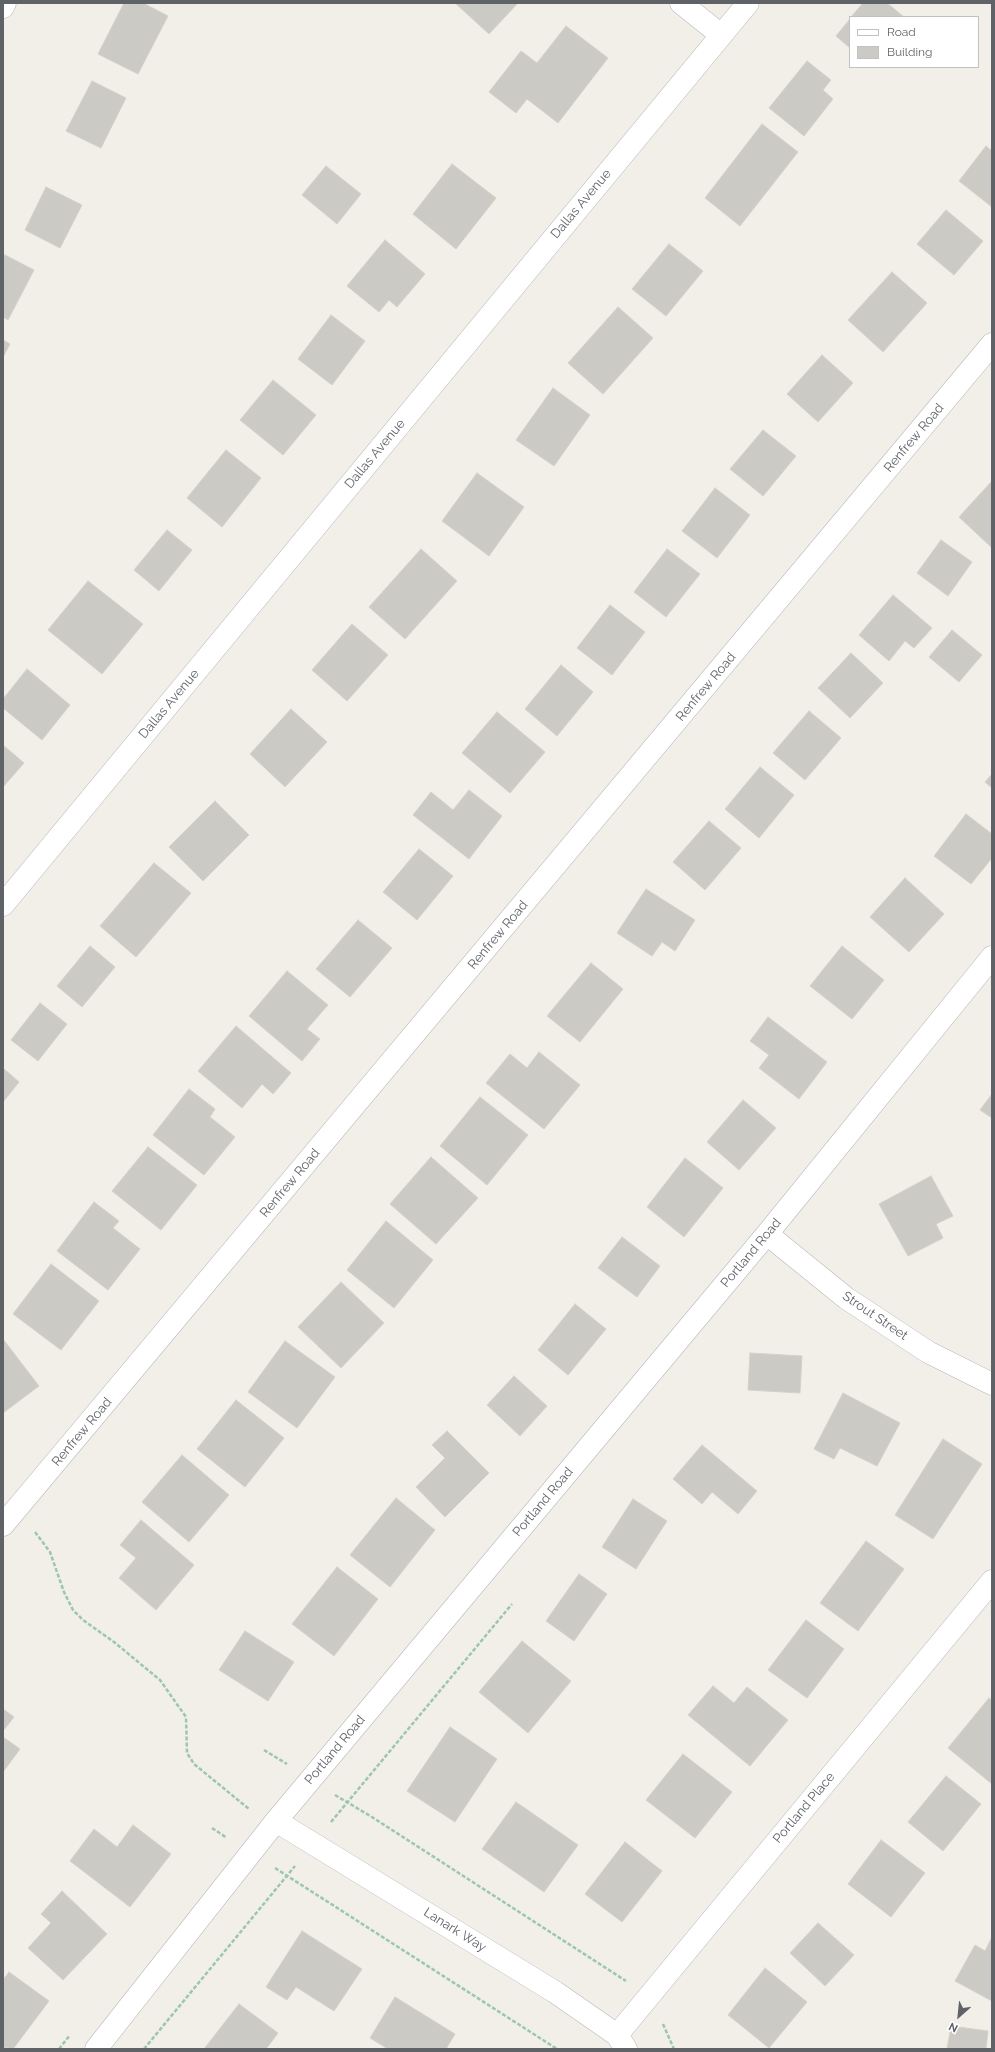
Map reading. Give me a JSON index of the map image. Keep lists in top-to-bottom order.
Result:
{
  "streets": {
    "street": [
      "Dallas Avenue",
      "Renfrew Road",
      "Portland Road",
      "Strout Street",
      "Portland Place",
      "Lanark Way"
    ]
  },
  "crossings": [
    ["Portland Road", "Strout Street"],
    ["Portland Road", "Lanark Way"],
    ["Portland Place", "Lanark Way"]
  ],
  "legend": ["Road", "Building"],
  "north": "bottom left"
}
